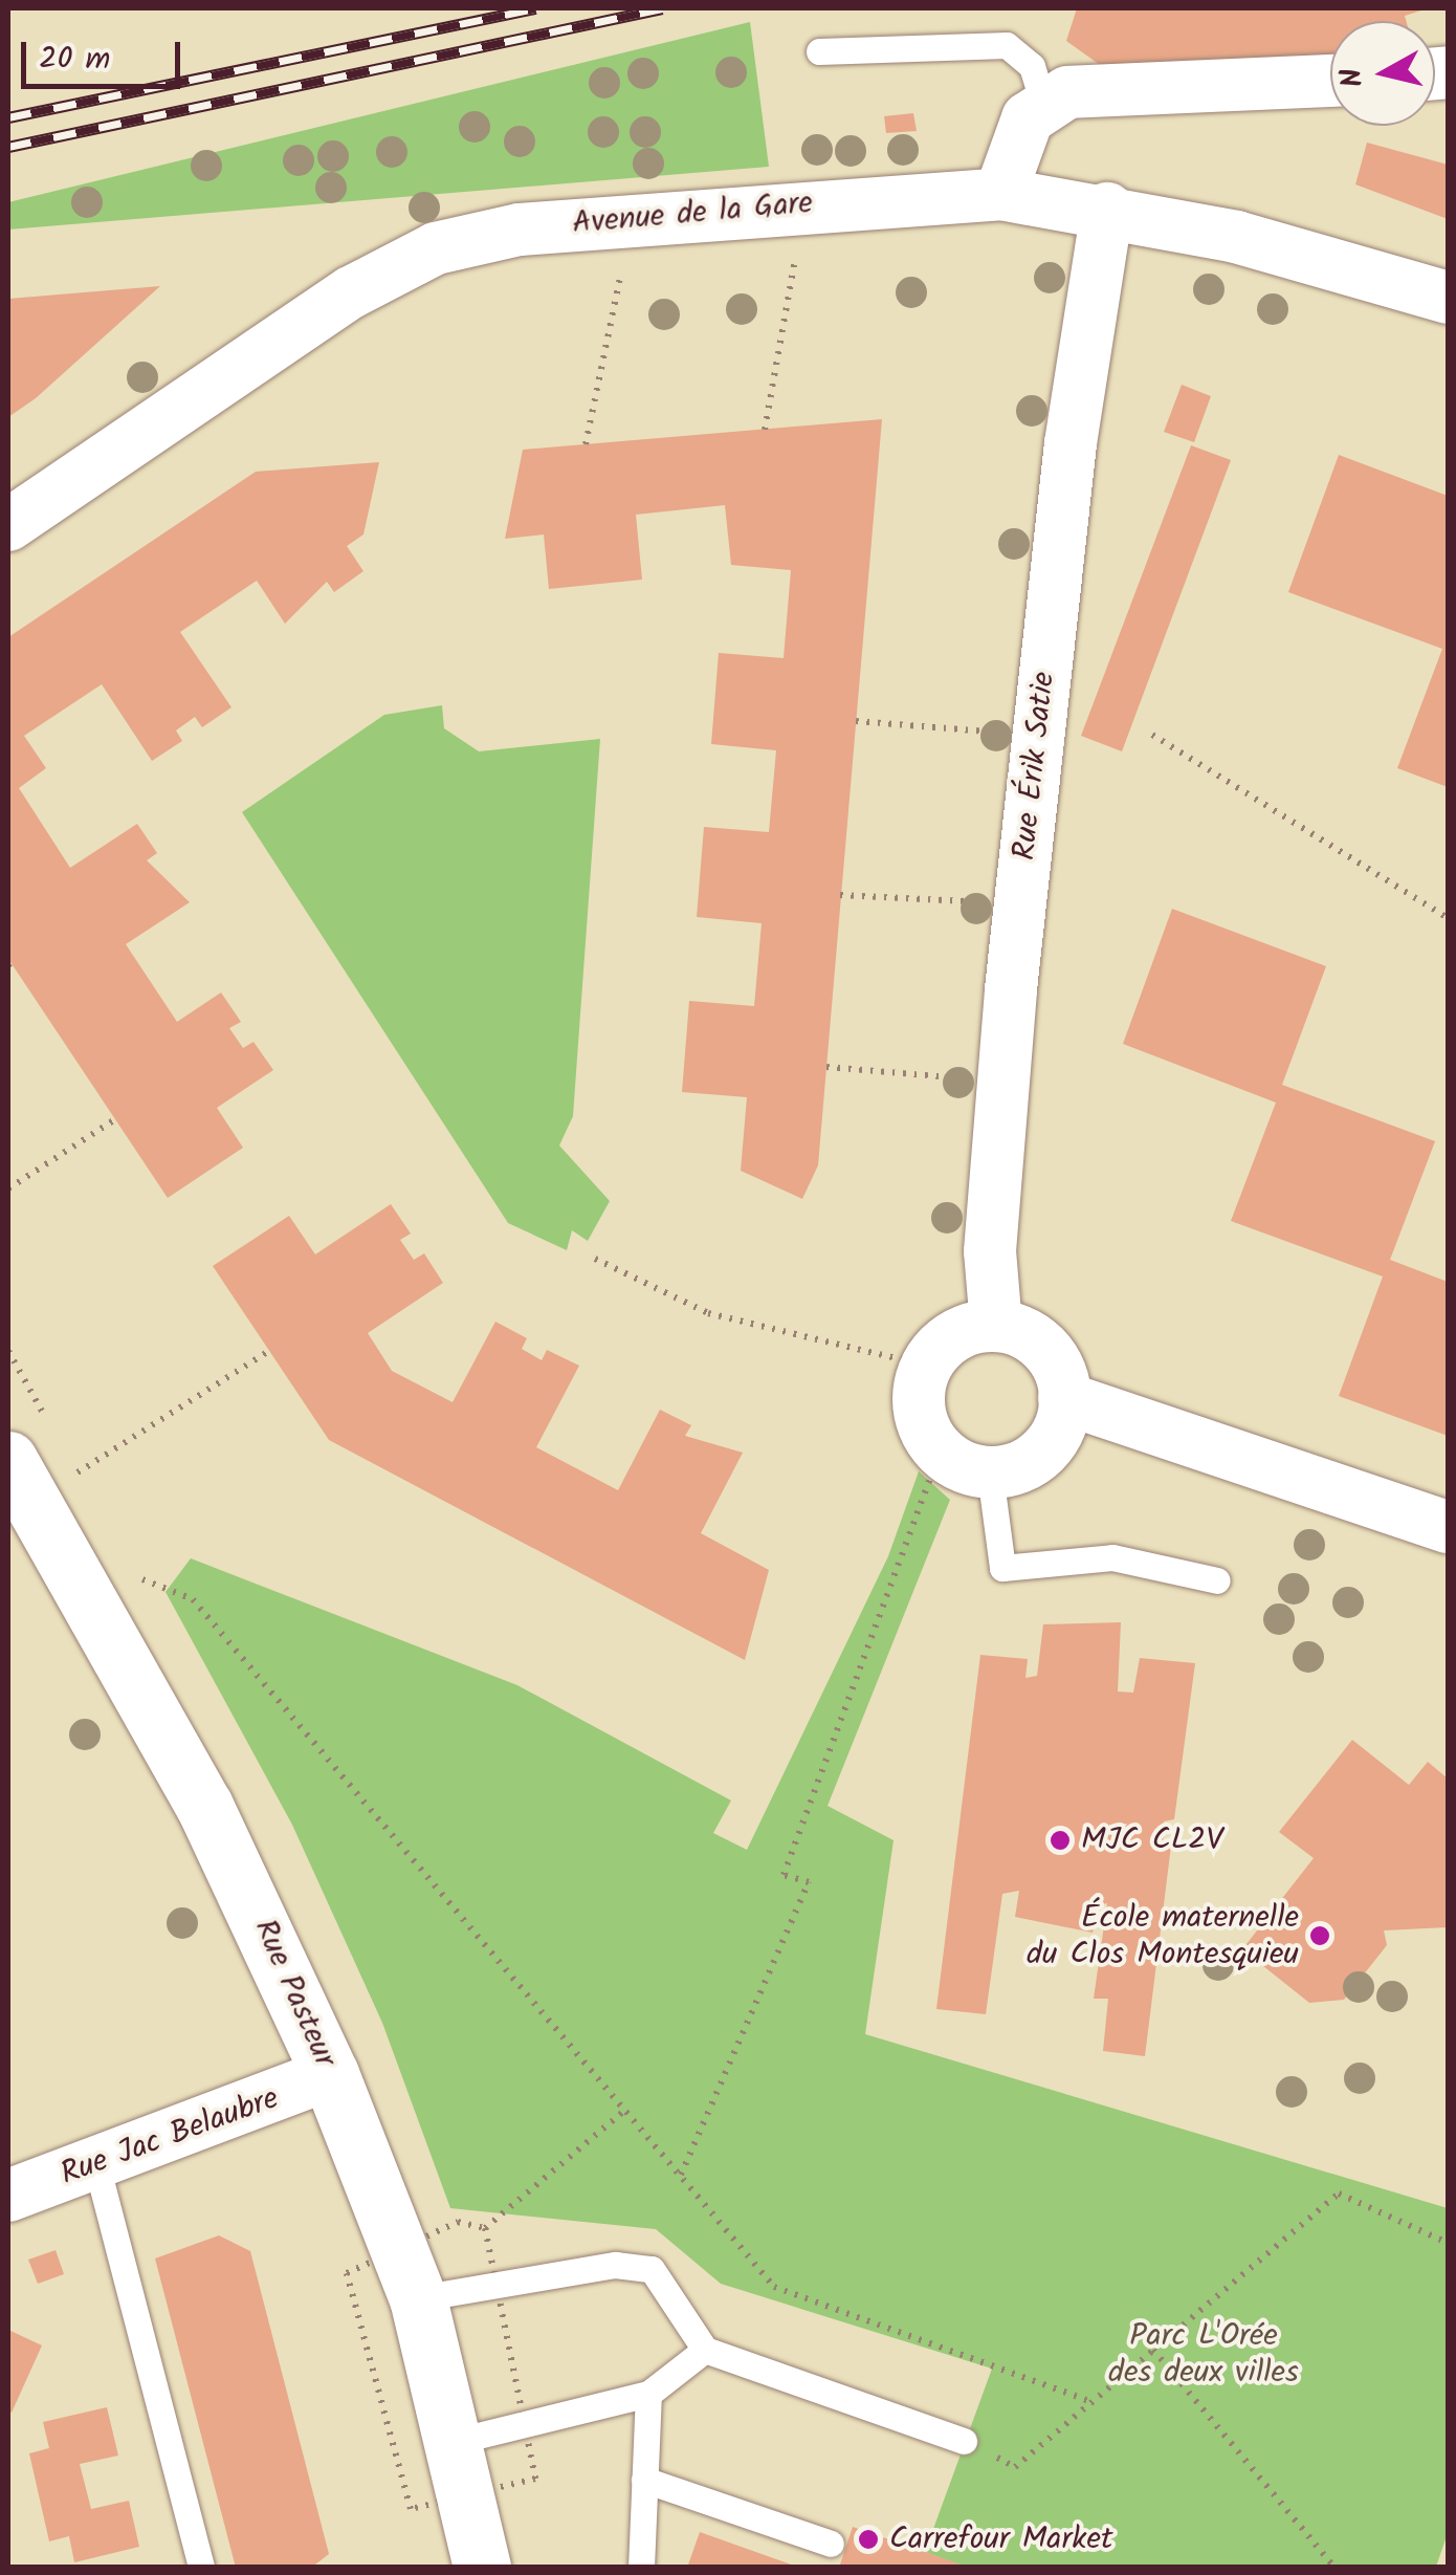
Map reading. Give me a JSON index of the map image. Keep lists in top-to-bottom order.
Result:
{
  "streets": {
    "street": [
      "Avenue de la Gare",
      "Rue Érik Satie",
      "Rue Pasteur",
      "Rue Jac Belaubre"
    ]
  },
  "crossings": [
    ["Avenue de la Gare", "Rue Érik Satie"],
    ["Rue Pasteur", "Rue Jac Belaubre"]
  ],
  "parks": ["Parc L'Orée des deux villes"],
  "places": ["MJC CL2V", "École maternelle du Clos Montesquieu", "Carrefour Market"],
  "scale_bar": "20 m",
  "north": "left"
}
